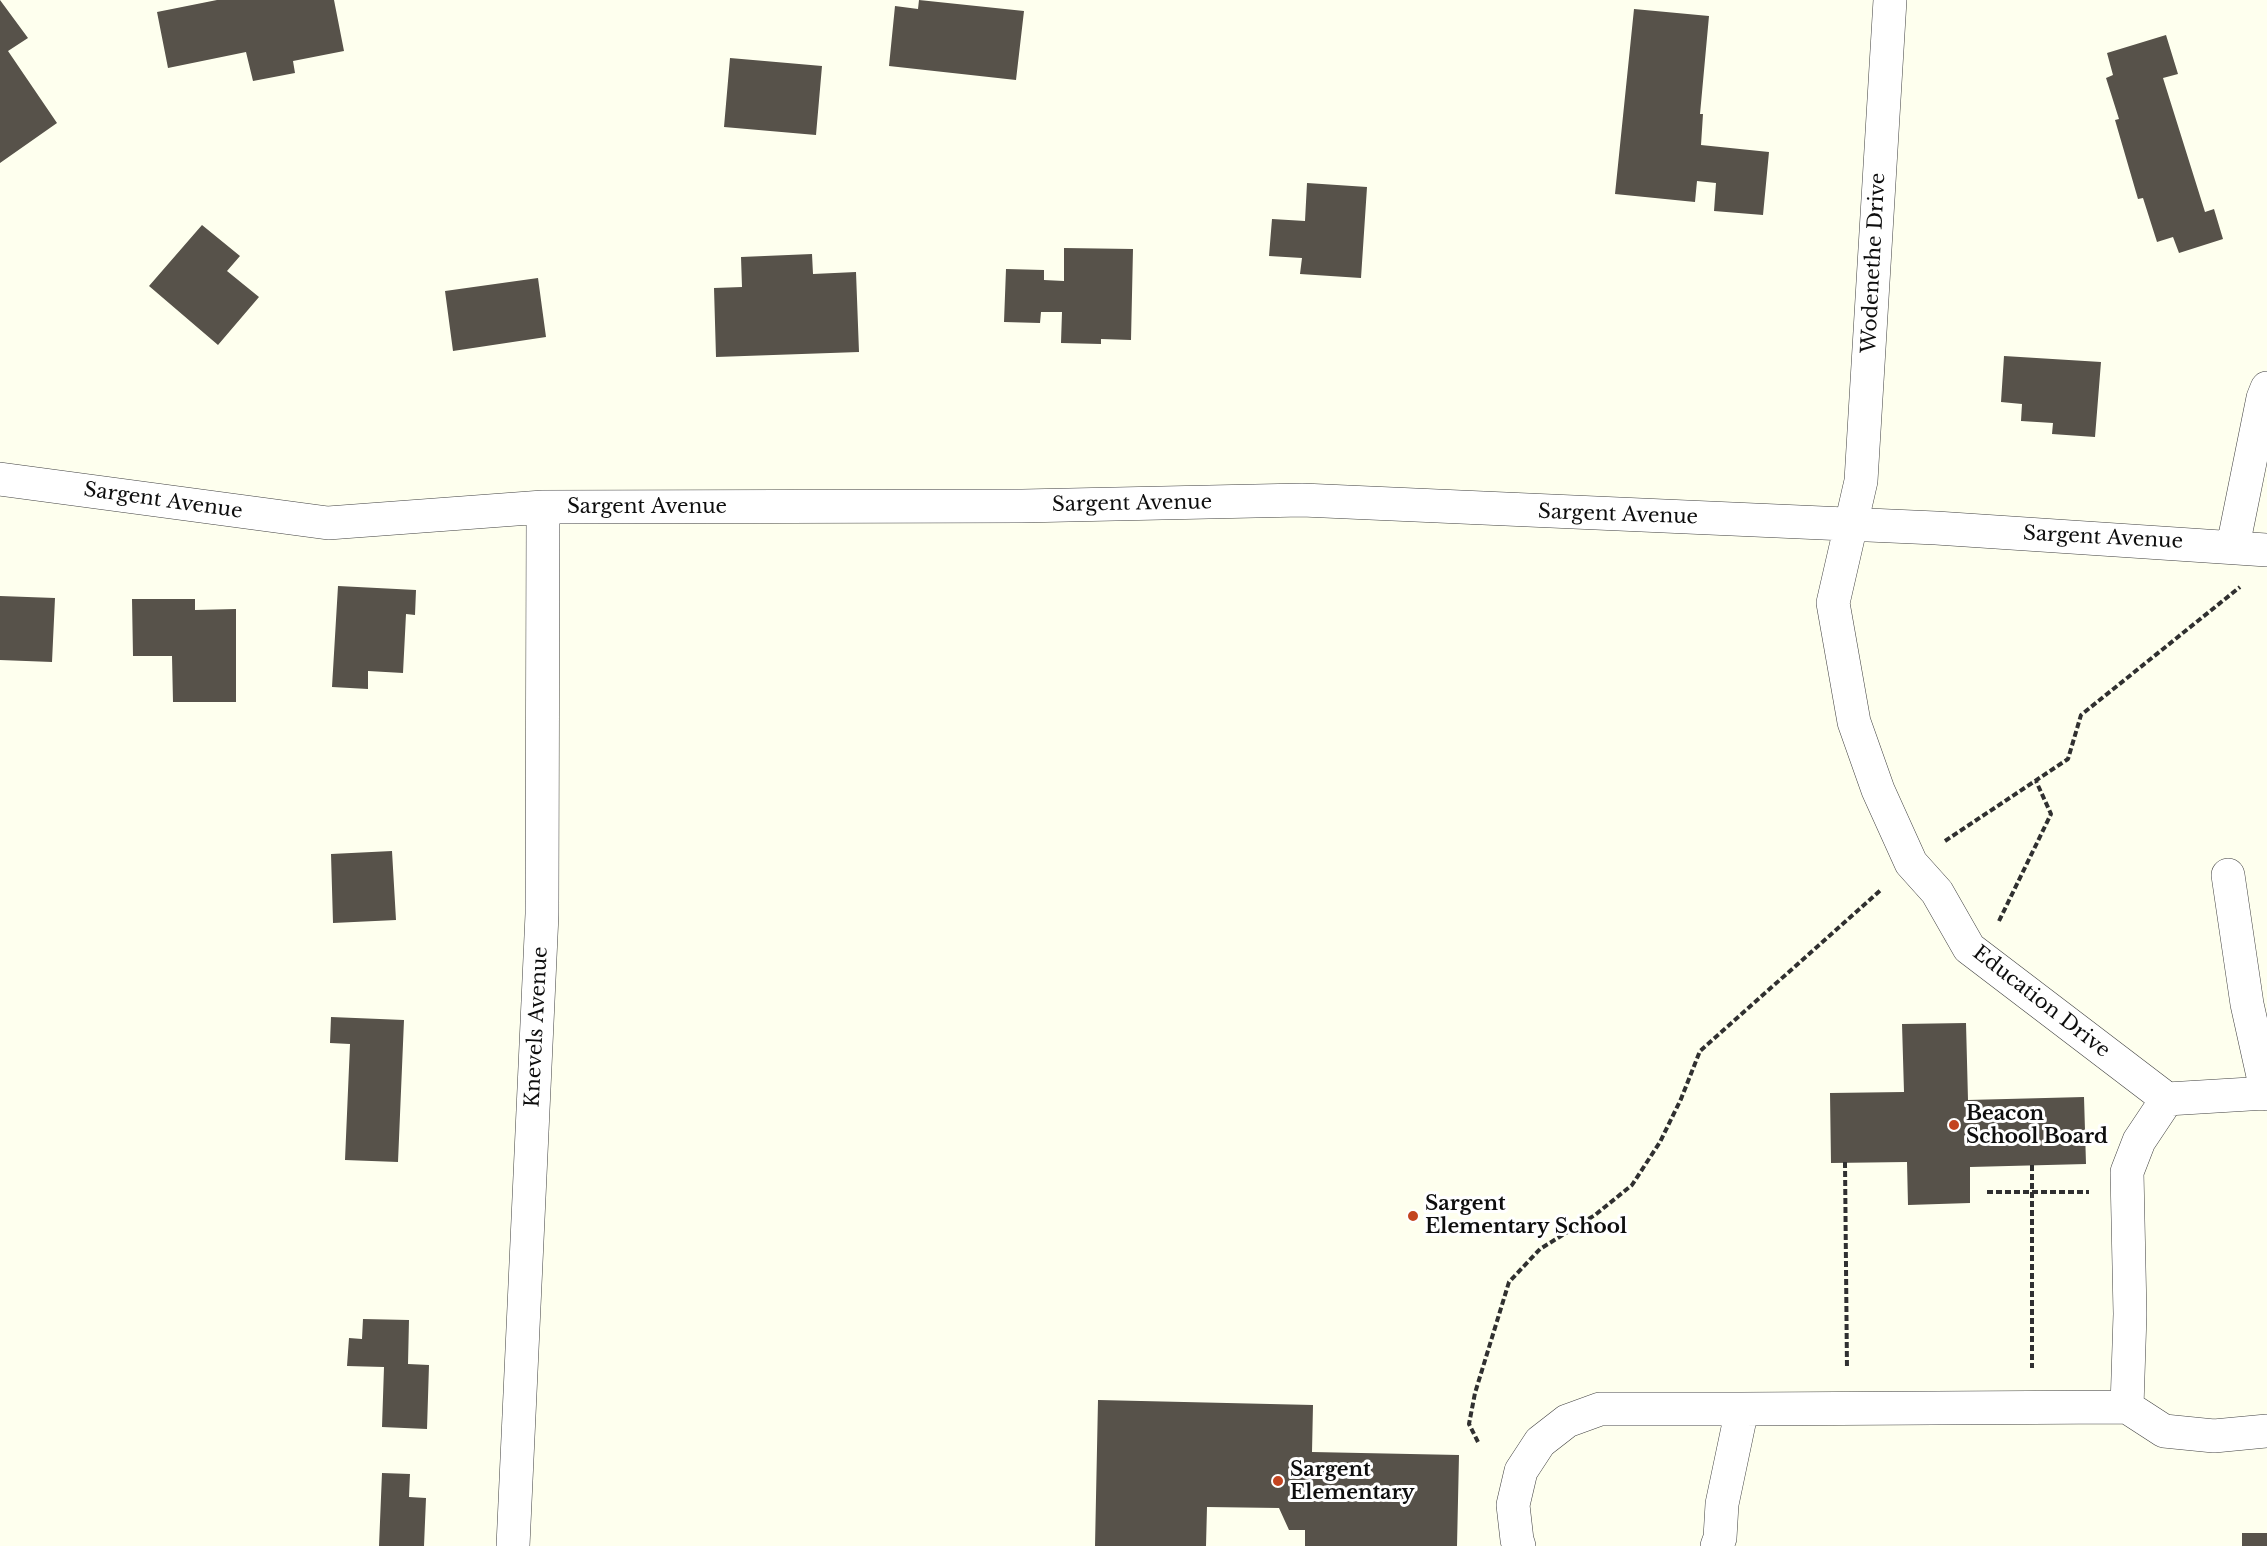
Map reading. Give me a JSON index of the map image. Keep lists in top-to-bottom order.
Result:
{
  "streets": {
    "street": [
      "Wodenethe Drive",
      "Sargent Avenue",
      "Education Drive",
      "Knevels Avenue"
    ]
  },
  "crossings": [
    ["Wodenethe Drive", "Sargent Avenue"],
    ["Wodenethe Drive", "Education Drive"],
    ["Sargent Avenue", "Education Drive"],
    ["Sargent Avenue", "Knevels Avenue"]
  ],
  "places": ["Beacon School Board", "Sargent Elementary School", "Sargent Elementary"]
}
